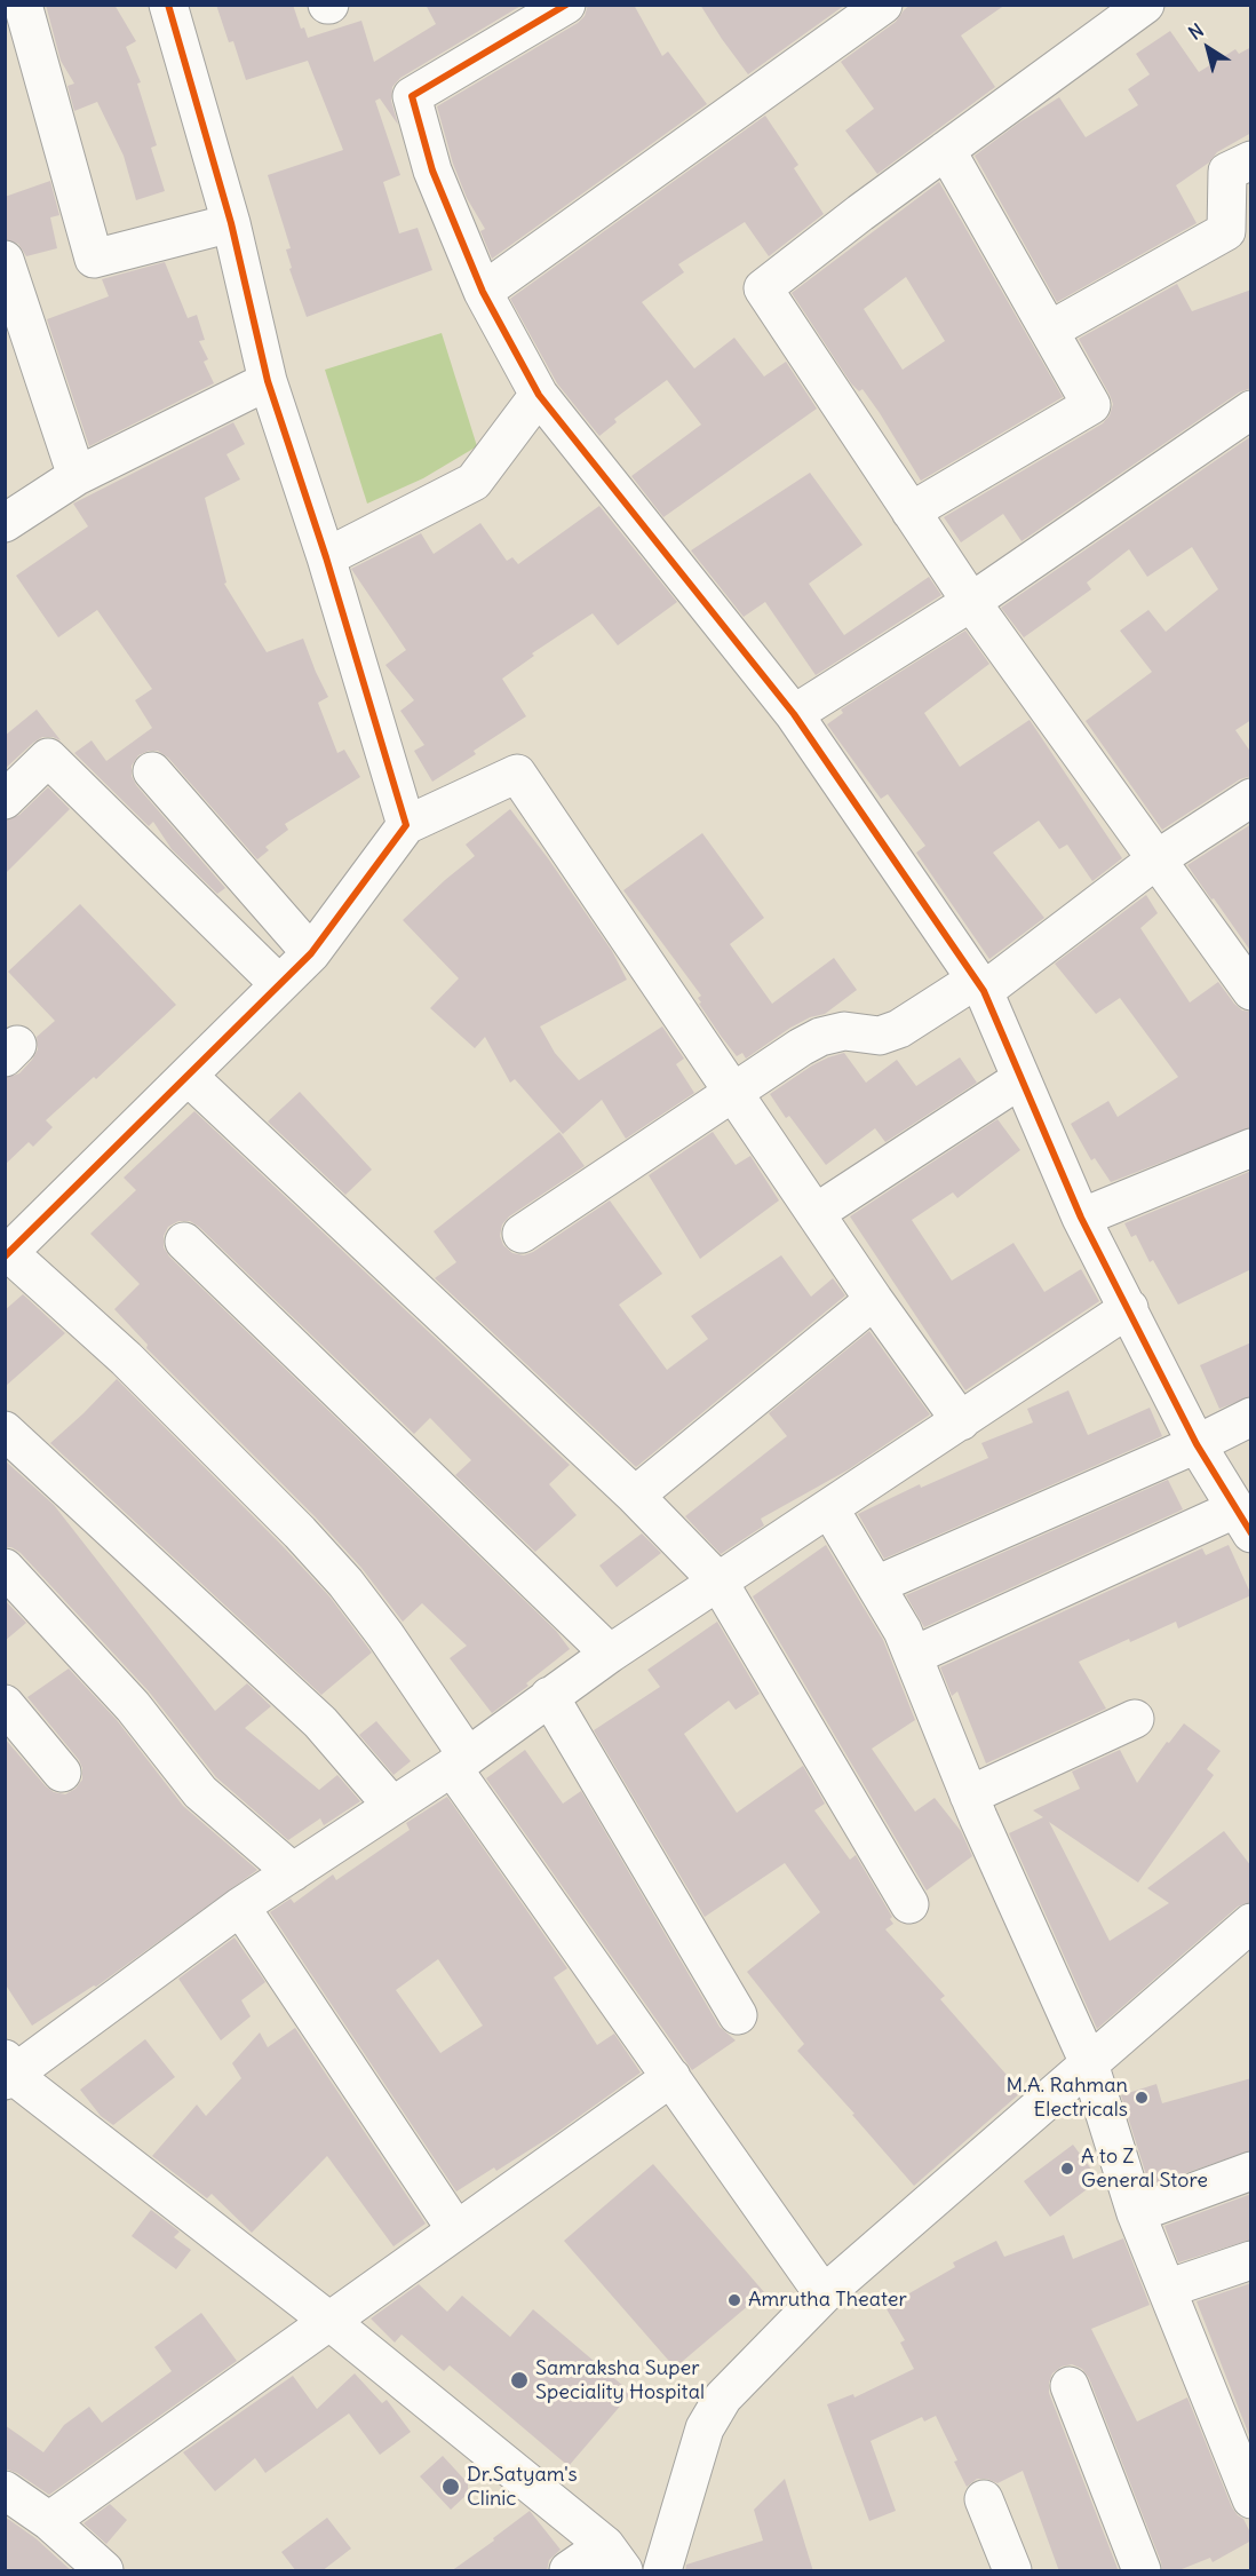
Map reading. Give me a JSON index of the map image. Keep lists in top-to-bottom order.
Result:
{
  "places": [
    "M.A. Rahman Electricals",
    "A to Z General Store",
    "Amrutha Theater",
    "Samraksha Super Speciality Hospital",
    "Dr.Satyam's Clinic"
  ],
  "north": "top left"
}
